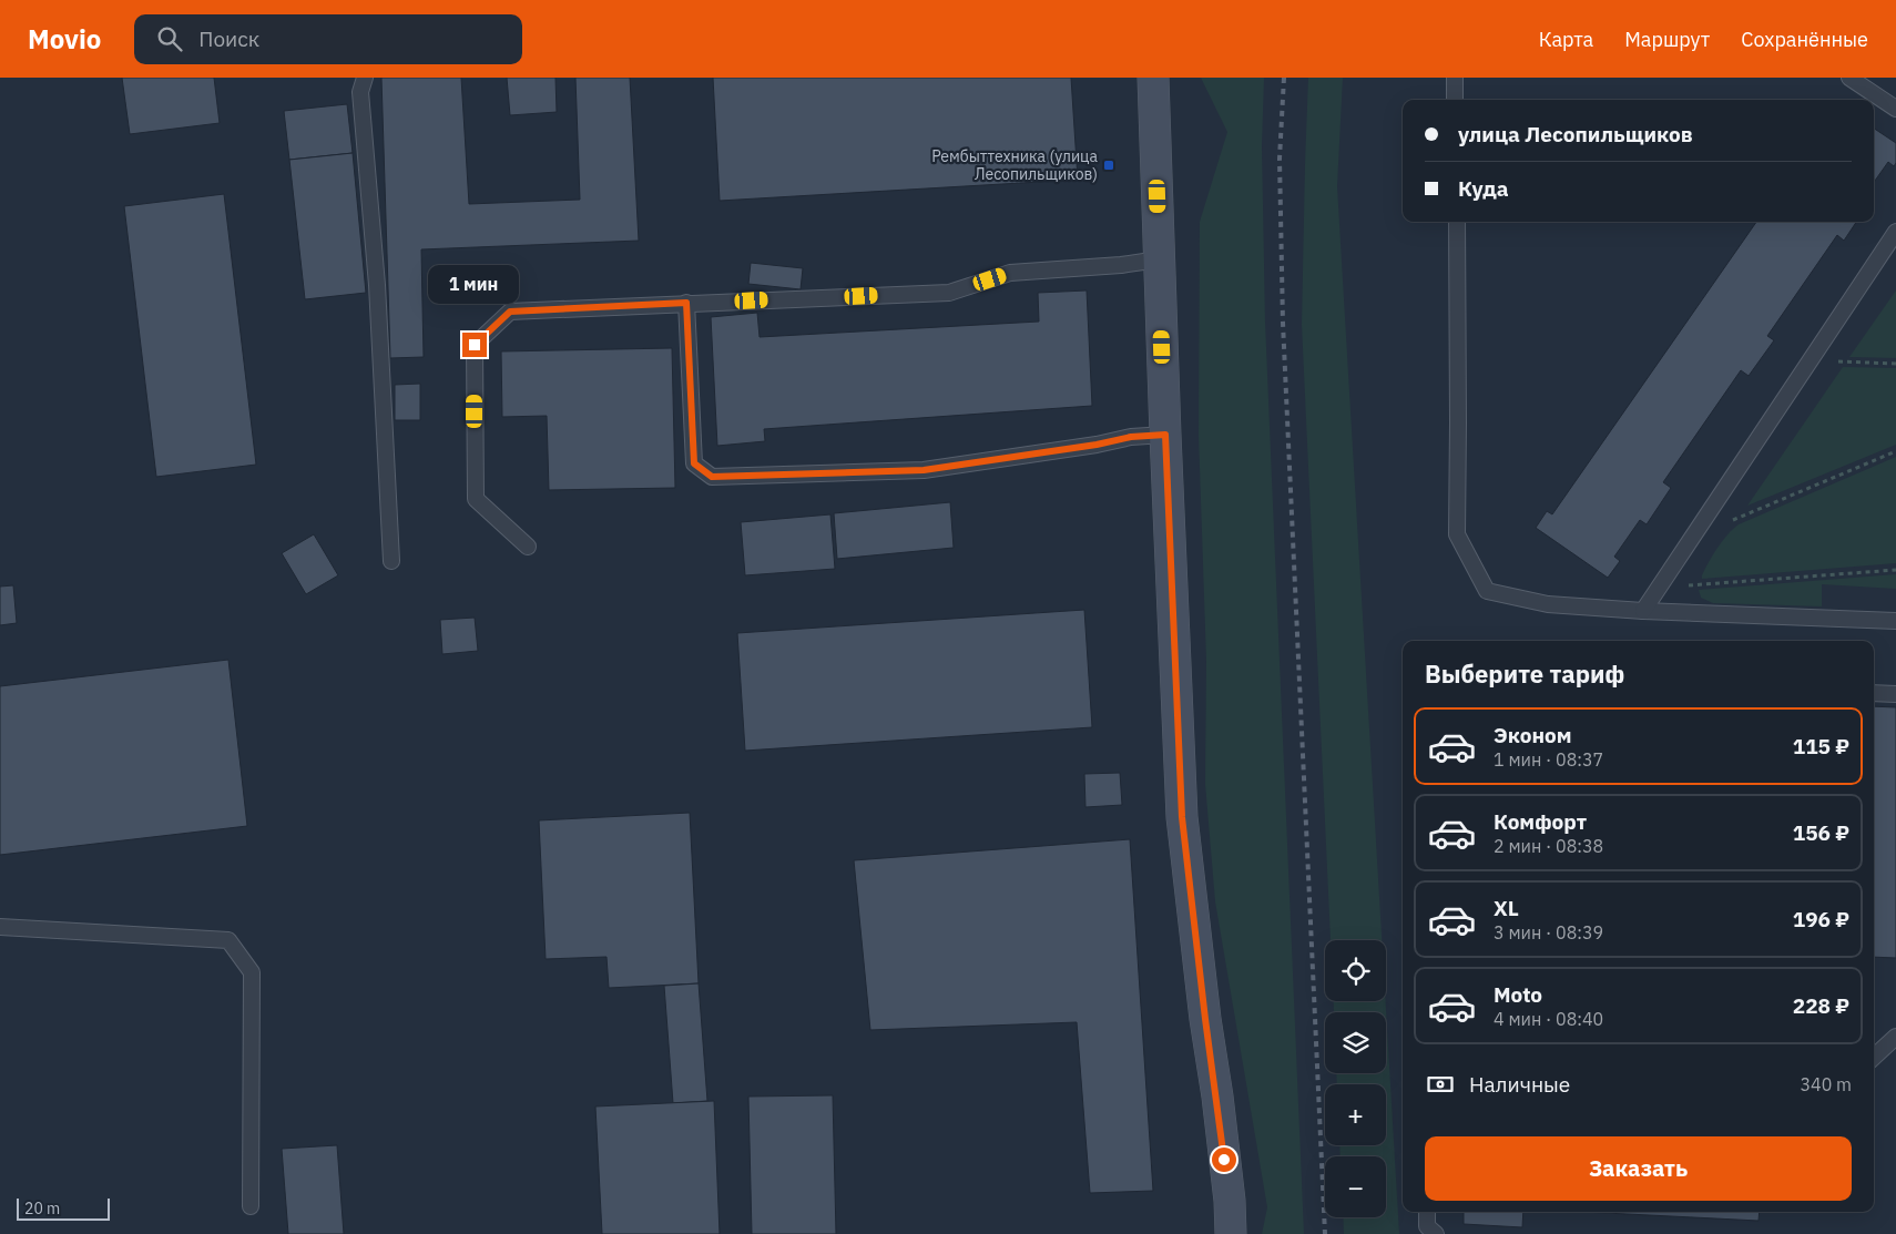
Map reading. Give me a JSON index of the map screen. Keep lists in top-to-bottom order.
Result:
{
  "places": {
    "transit": ["Рембыттехника (улица Лесопильщиков)"]
  },
  "scale_bar": "20 m",
  "page": {
    "header": "Movio",
    "search": "Поиск",
    "nav": ["Карта", "Маршрут", "Сохранённые"],
    "banner": ["улица Лесопильщиков", "Куда"],
    "bubble": "1 мин",
    "heading": "Выберите тариф",
    "list": [
      {
        "name": "Эконом",
        "note": "1 мин · 08:37",
        "value": "115 ₽"
      },
      {
        "name": "Комфорт",
        "note": "2 мин · 08:38",
        "value": "156 ₽"
      },
      {
        "name": "XL",
        "note": "3 мин · 08:39",
        "value": "196 ₽"
      },
      {
        "name": "Moto",
        "note": "4 мин · 08:40",
        "value": "228 ₽"
      }
    ],
    "map_buttons": ["+", "−"],
    "pay": ["Наличные", "340 m"],
    "buttons": "Заказать",
    "scale": "20 m"
  }
}
